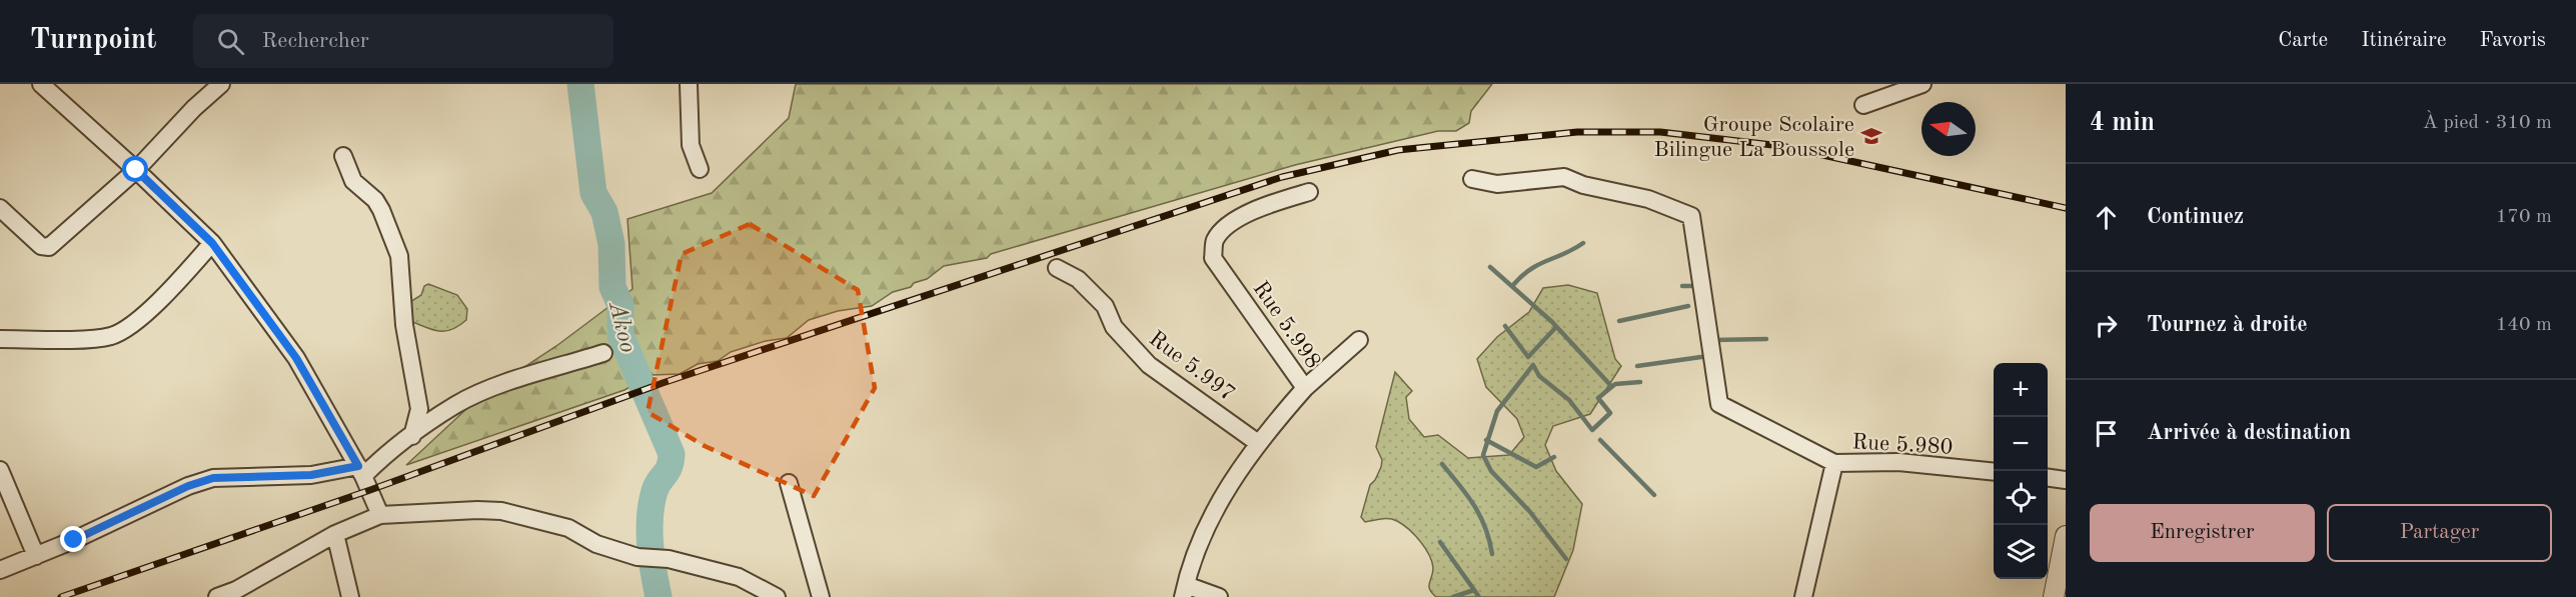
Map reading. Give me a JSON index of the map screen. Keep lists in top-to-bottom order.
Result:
{
  "streets": {
    "street": ["Rue 5.998", "Rue 5.997", "Rue 5.980"]
  },
  "crossings": [
    ["Rue 5.998", "Rue 5.997"]
  ],
  "water": ["Akoo"],
  "places": {
    "school or university": ["Groupe Scolaire Bilingue La Boussole"]
  },
  "north": "left",
  "page": {
    "header": "Turnpoint",
    "search": "Rechercher",
    "nav": ["Carte", "Itinéraire", "Favoris"],
    "heading": ["4 min", "À pied · 310 m"],
    "list": [
      ["Continuez", "170 m"],
      ["Tournez à droite", "140 m"],
      "Arrivée à destination"
    ],
    "map_buttons": ["+", "−"],
    "buttons": ["Enregistrer", "Partager"]
  }
}
